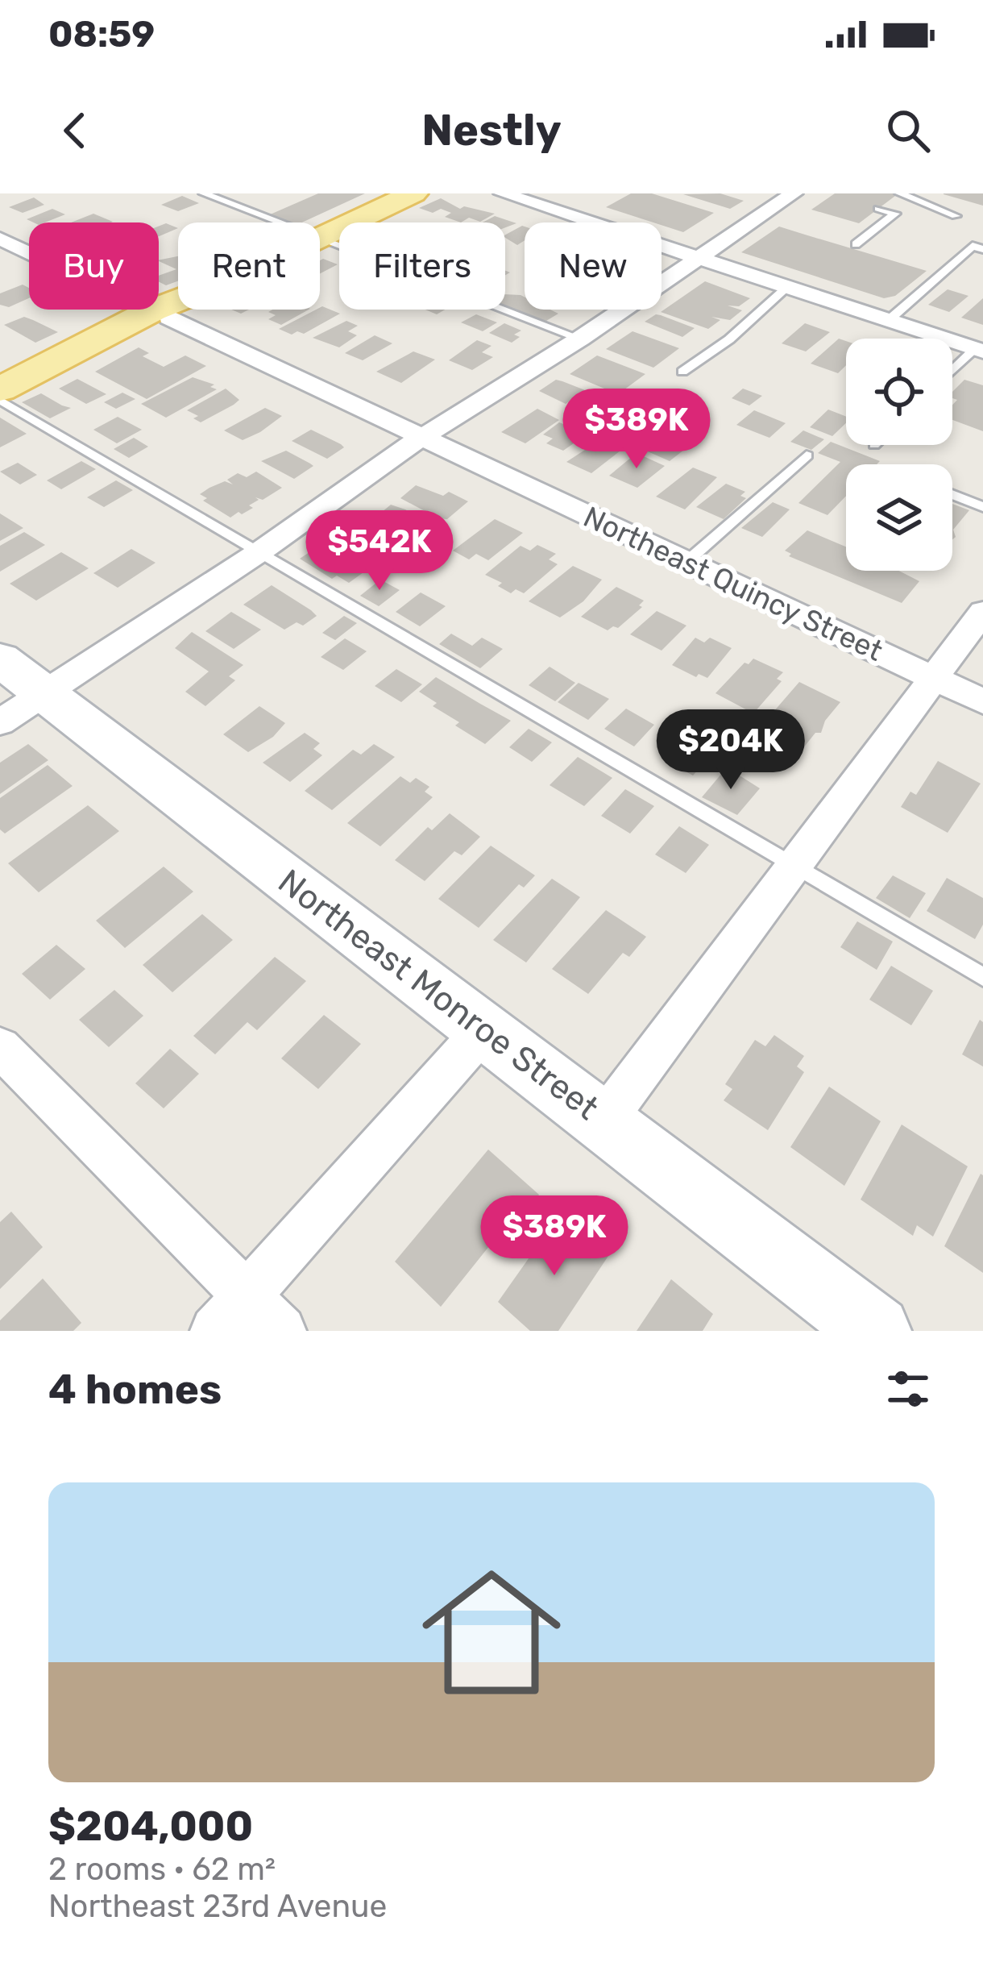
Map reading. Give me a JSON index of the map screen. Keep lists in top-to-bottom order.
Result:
{
  "streets": {
    "street": ["Northeast Quincy Street", "Northeast Monroe Street"]
  },
  "page": {
    "status": "08:59",
    "header": "Nestly",
    "chip": [
      "Buy",
      "Rent",
      "Filters",
      "New"
    ],
    "price": [
      "$389K",
      "$542K",
      "$204K",
      "$389K"
    ],
    "heading": "4 homes",
    "list": [
      {
        "name": "$204,000",
        "note": "2 rooms · 62 m² · Northeast 23rd Avenue"
      }
    ]
  }
}
